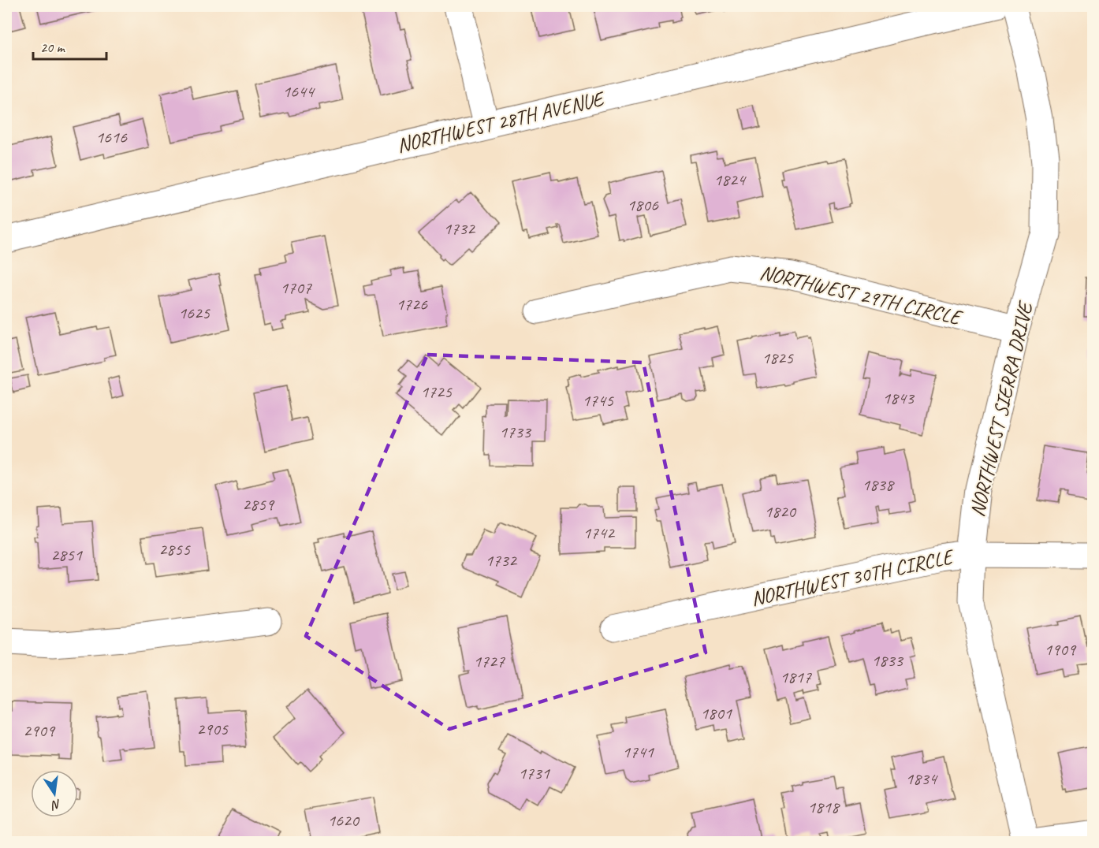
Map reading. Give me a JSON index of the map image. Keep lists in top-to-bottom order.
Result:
{
  "streets": {
    "street": [
      "NORTHWEST 28TH AVENUE",
      "NORTHWEST 29TH CIRCLE",
      "NORTHWEST SIERRA DRIVE",
      "NORTHWEST 30TH CIRCLE"
    ]
  },
  "crossings": [
    ["NORTHWEST 29TH CIRCLE", "NORTHWEST SIERRA DRIVE"],
    ["NORTHWEST SIERRA DRIVE", "NORTHWEST 30TH CIRCLE"]
  ],
  "house_numbers": [
    "1644",
    "1616",
    "1824",
    "1806",
    "1732",
    "1707",
    "1726",
    "1625",
    "1825",
    "1725",
    "1843",
    "1745",
    "1733",
    "1838",
    "2859",
    "1820",
    "1742",
    "2855",
    "2851",
    "1732",
    "1909",
    "1833",
    "1727",
    "1817",
    "1801",
    "2905",
    "2909",
    "1741",
    "1731",
    "1834",
    "1818",
    "1620"
  ],
  "scale_bar": "20 m",
  "north": "bottom"
}
